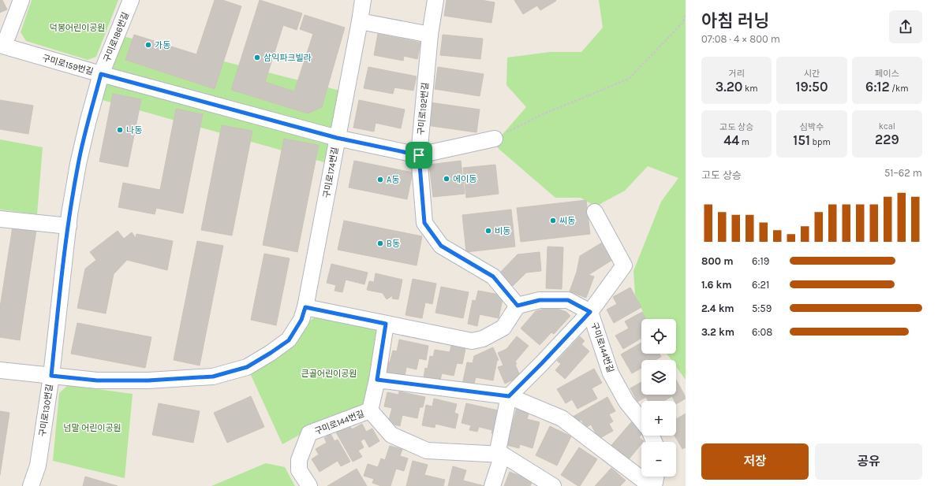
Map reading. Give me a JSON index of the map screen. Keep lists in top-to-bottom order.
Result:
{
  "streets": {
    "street": [
      "구미로186번길",
      "구미로159번길",
      "구미로192번길",
      "구미로174번길",
      "구미로144번길",
      "구미로130번길"
    ]
  },
  "crossings": [
    ["구미로186번길", "구미로159번길"],
    ["구미로186번길", "구미로130번길"],
    ["구미로159번길", "구미로192번길"],
    ["구미로159번길", "구미로174번길"],
    ["구미로159번길", "구미로130번길"],
    ["구미로192번길", "구미로144번길"]
  ],
  "parks": ["덕봉어린이공원", "큰골어린이공원", "넘말 어린이공원"],
  "places": [
    "가동",
    "삼익파크빌라",
    "나동",
    "에이동",
    "A동",
    "씨동",
    "비동",
    "B동"
  ],
  "page": {
    "heading": ["아침 러닝", "07:08 · 4 × 800 m"],
    "stats": [
      ["거리", "3.20 km"],
      ["시간", "19:50"],
      ["페이스", "6:12 /km"],
      ["고도 상승", "44 m"],
      ["심박수", "151 bpm"],
      ["kcal", "229"]
    ],
    "chart": ["고도 상승", "51–62 m"],
    "list": [
      {
        "name": "800 m",
        "note": "6:19"
      },
      {
        "name": "1.6 km",
        "note": "6:21"
      },
      {
        "name": "2.4 km",
        "note": "5:59"
      },
      {
        "name": "3.2 km",
        "note": "6:08"
      }
    ],
    "map_buttons": ["+", "−"],
    "buttons": ["저장", "공유"]
  }
}
